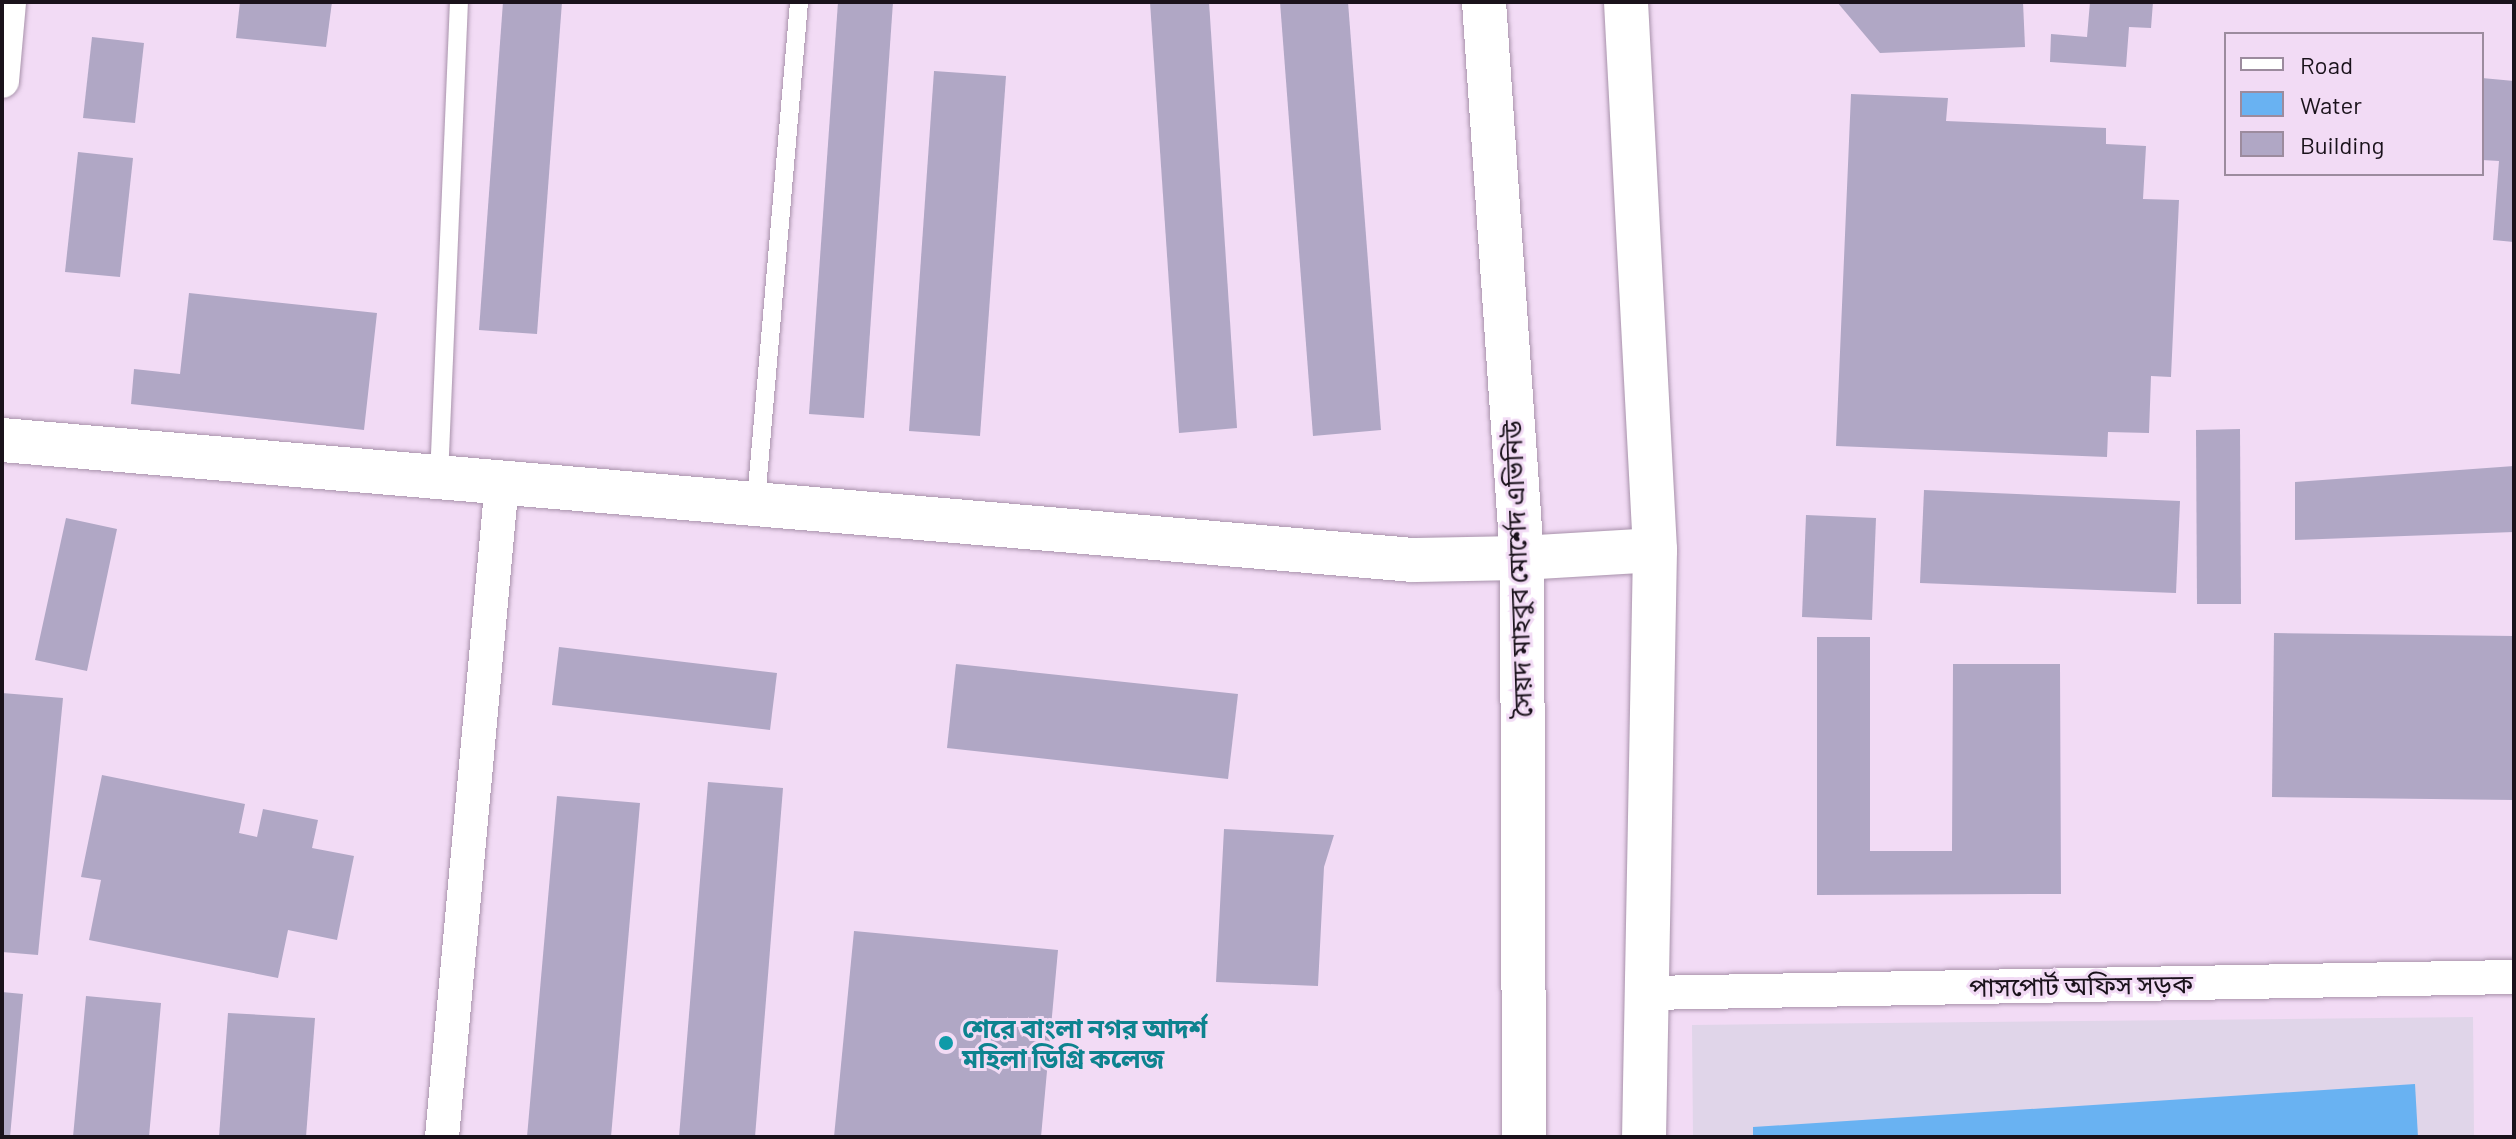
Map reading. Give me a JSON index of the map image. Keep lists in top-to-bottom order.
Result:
{
  "streets": {
    "main road": ["সৈয়দ মাহবুব মোর্শেদ এভিনিউ"],
    "street": ["পাসপোর্ট অফিস সড়ক"]
  },
  "places": ["শেরে বাংলা নগর আদর্শ মহিলা ডিগ্রি কলেজ"],
  "legend": ["Road", "Water", "Building"]
}
